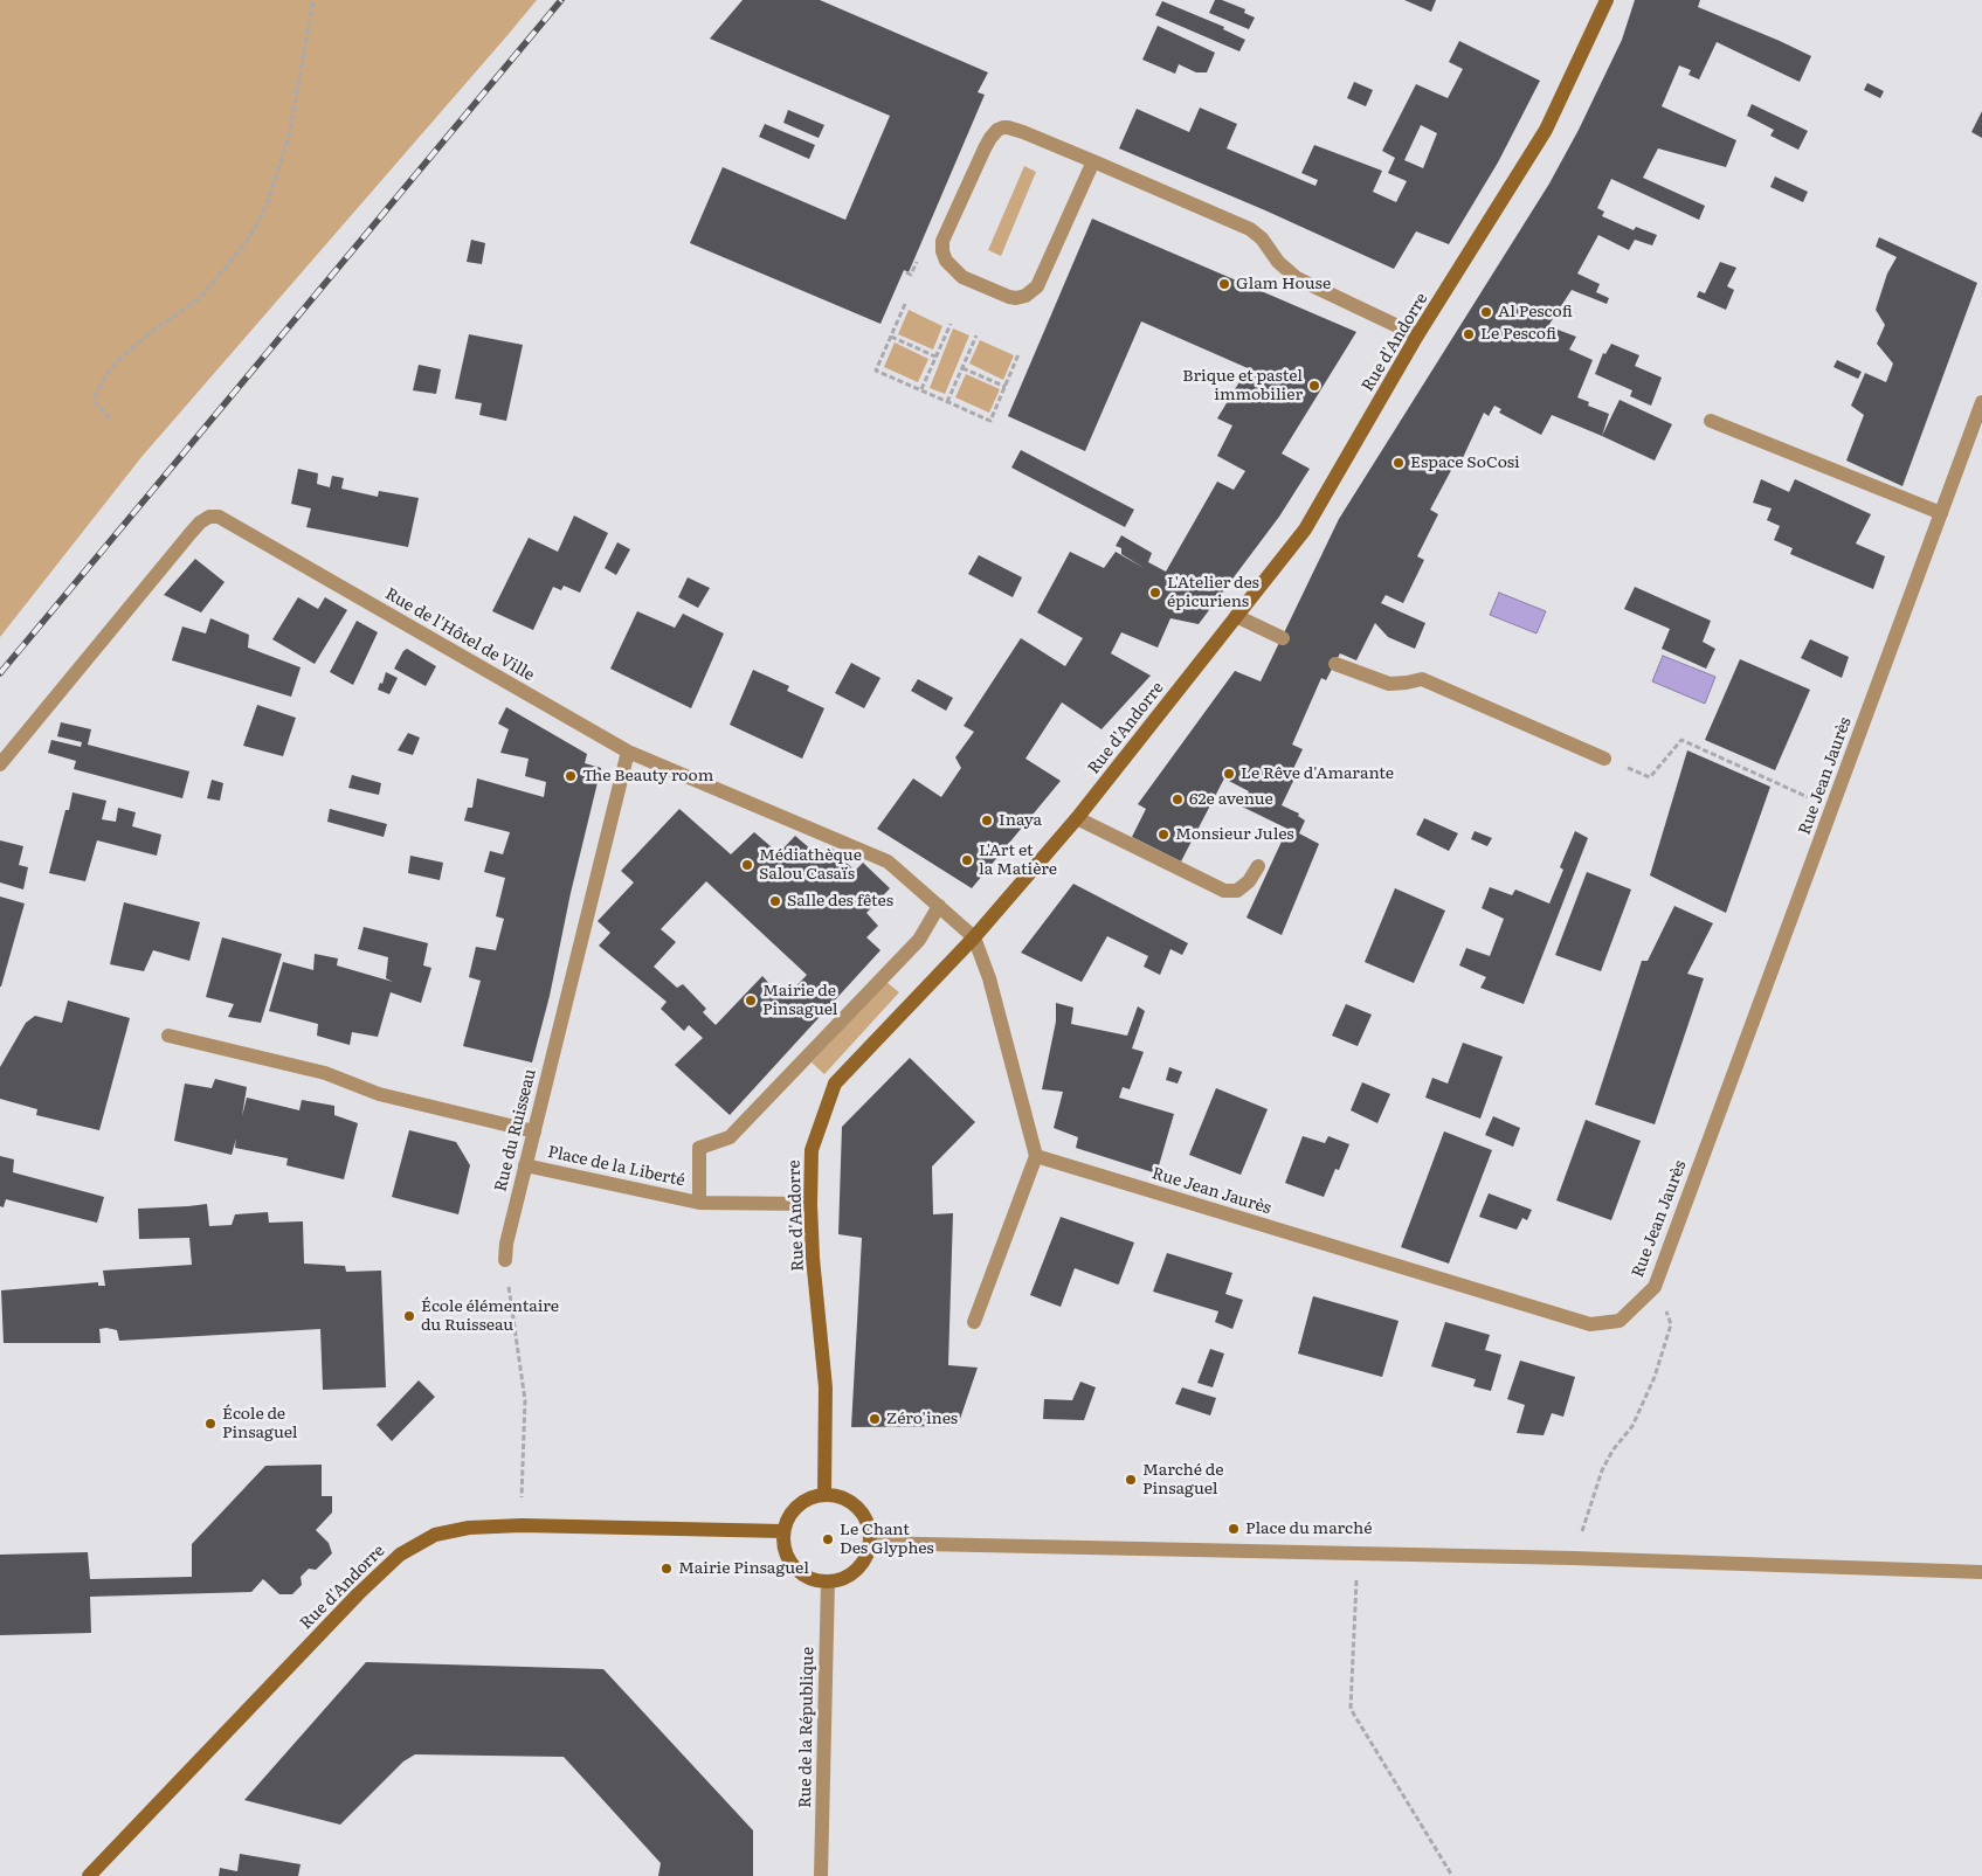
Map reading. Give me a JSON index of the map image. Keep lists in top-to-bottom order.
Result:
{
  "streets": {
    "main road": ["Rue d'Andorre"],
    "street": [
      "Rue de l'Hôtel de Ville",
      "Rue Jean Jaurès",
      "Rue du Ruisseau",
      "Place de la Liberté",
      "Rue de la République"
    ]
  },
  "crossings": [
    ["Rue d'Andorre", "Rue de l'Hôtel de Ville"],
    ["Rue d'Andorre", "Place de la Liberté"],
    ["Rue d'Andorre", "Rue de la République"],
    ["Rue de l'Hôtel de Ville", "Rue du Ruisseau"],
    ["Rue de l'Hôtel de Ville", "Place de la Liberté"],
    ["Rue du Ruisseau", "Place de la Liberté"]
  ],
  "places": [
    "Glam House",
    "Al Pescofi",
    "Le Pescofi",
    "Brique et pastel immobilier",
    "Espace SoCosi",
    "L'Atelier des épicuriens",
    "Le Rêve d'Amarante",
    "The Beauty room",
    "62e avenue",
    "Inaya",
    "Monsieur Jules",
    "L'Art et la Matière",
    "Médiathèque Salou Casaïs",
    "Salle des fêtes",
    "Mairie de Pinsaguel",
    "École élémentaire du Ruisseau",
    "Zéro'ines",
    "École de Pinsaguel",
    "Marché de Pinsaguel",
    "Place du marché",
    "Le Chant Des Glyphes",
    "Mairie Pinsaguel"
  ]
}
